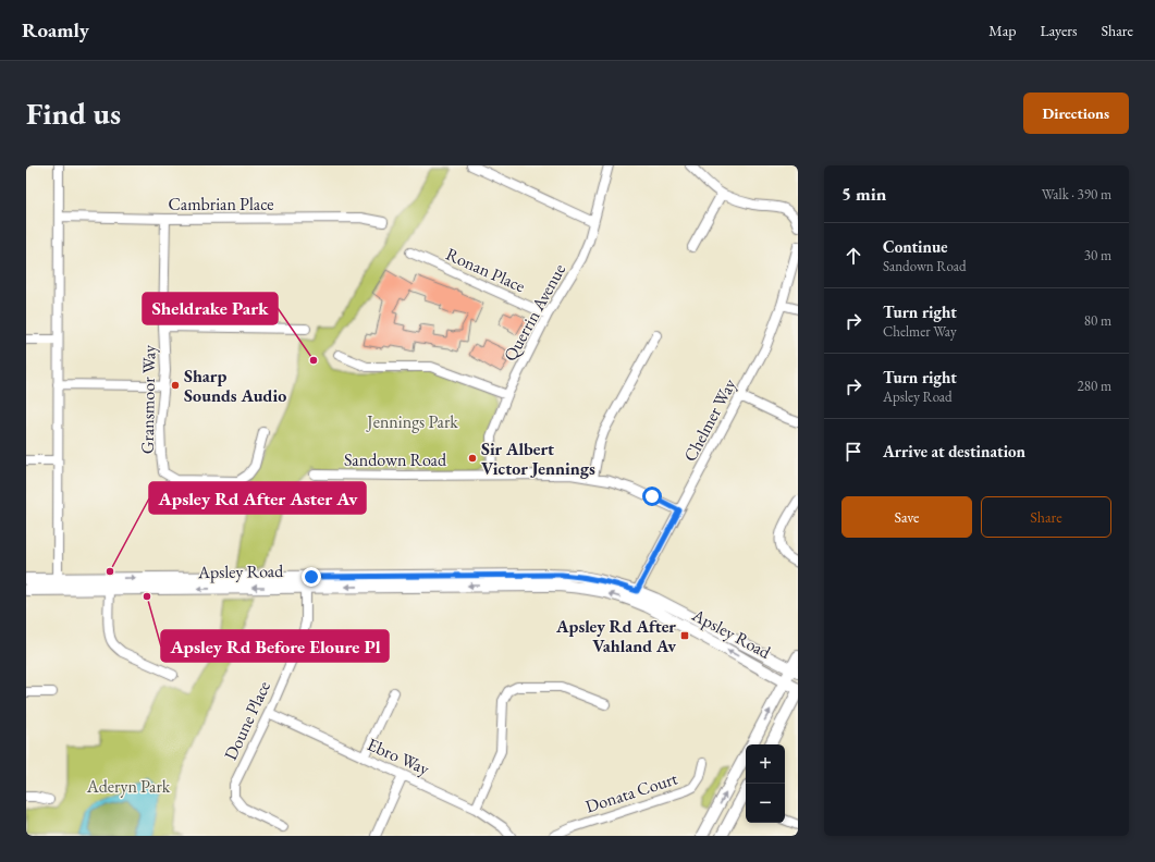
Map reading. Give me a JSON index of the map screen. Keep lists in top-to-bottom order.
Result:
{
  "streets": {
    "main road": ["Apsley Road"],
    "street": [
      "Cambrian Place",
      "Ronan Place",
      "Querrin Avenue",
      "Gransmoor Way",
      "Chelmer Way",
      "Sandown Road",
      "Doune Place",
      "Ebro Way",
      "Donata Court"
    ]
  },
  "crossings": [
    ["Cambrian Place", "Gransmoor Way"],
    ["Ronan Place", "Querrin Avenue"],
    ["Querrin Avenue", "Sandown Road"],
    ["Chelmer Way", "Sandown Road"],
    ["Chelmer Way", "Apsley Road"],
    ["Apsley Road", "Doune Place"],
    ["Doune Place", "Ebro Way"]
  ],
  "parks": ["Jennings Park", "Aderyn Park"],
  "places": {
    "other": [
      "Sheldrake Park",
      "Sharp Sounds Audio",
      "Sir Albert Victor Jennings",
      "Apsley Rd After Aster Av",
      "Apsley Rd Before Eloure Pl"
    ],
    "transit": ["Apsley Rd After Vahland Av"]
  },
  "page": {
    "header": "Roamly",
    "nav": ["Map", "Layers", "Share"],
    "buttons": [
      "Directions",
      ["Save", "Share"]
    ],
    "title": "Find us",
    "heading": ["5 min", "Walk · 390 m"],
    "list": [
      ["Continue", "Sandown Road", "30 m"],
      ["Turn right", "Chelmer Way", "80 m"],
      ["Turn right", "Apsley Road", "280 m"],
      "Arrive at destination"
    ],
    "map_buttons": ["+", "−"]
  }
}
